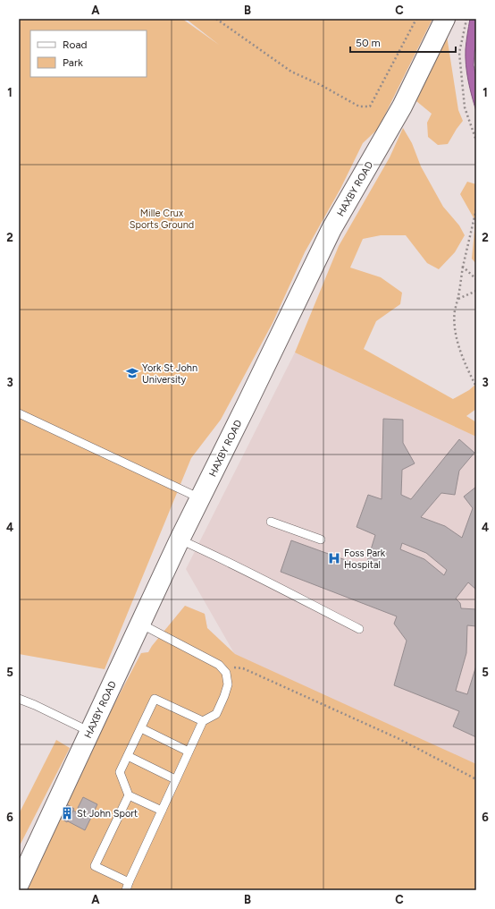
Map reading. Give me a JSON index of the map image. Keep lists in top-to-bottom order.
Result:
{
  "streets": {
    "street": ["HAXBY ROAD"]
  },
  "parks": ["Mille Crux Sports Ground"],
  "places": {
    "school or university": ["York St John University"],
    "hospital": ["Foss Park Hospital"],
    "building": ["St John Sport"]
  },
  "legend": ["Road", "Park"],
  "scale_bar": "50 m",
  "grid": {
    "columns": ["A", "B", "C"],
    "rows": [
      "1",
      "2",
      "3",
      "4",
      "5",
      "6"
    ]
  }
}
